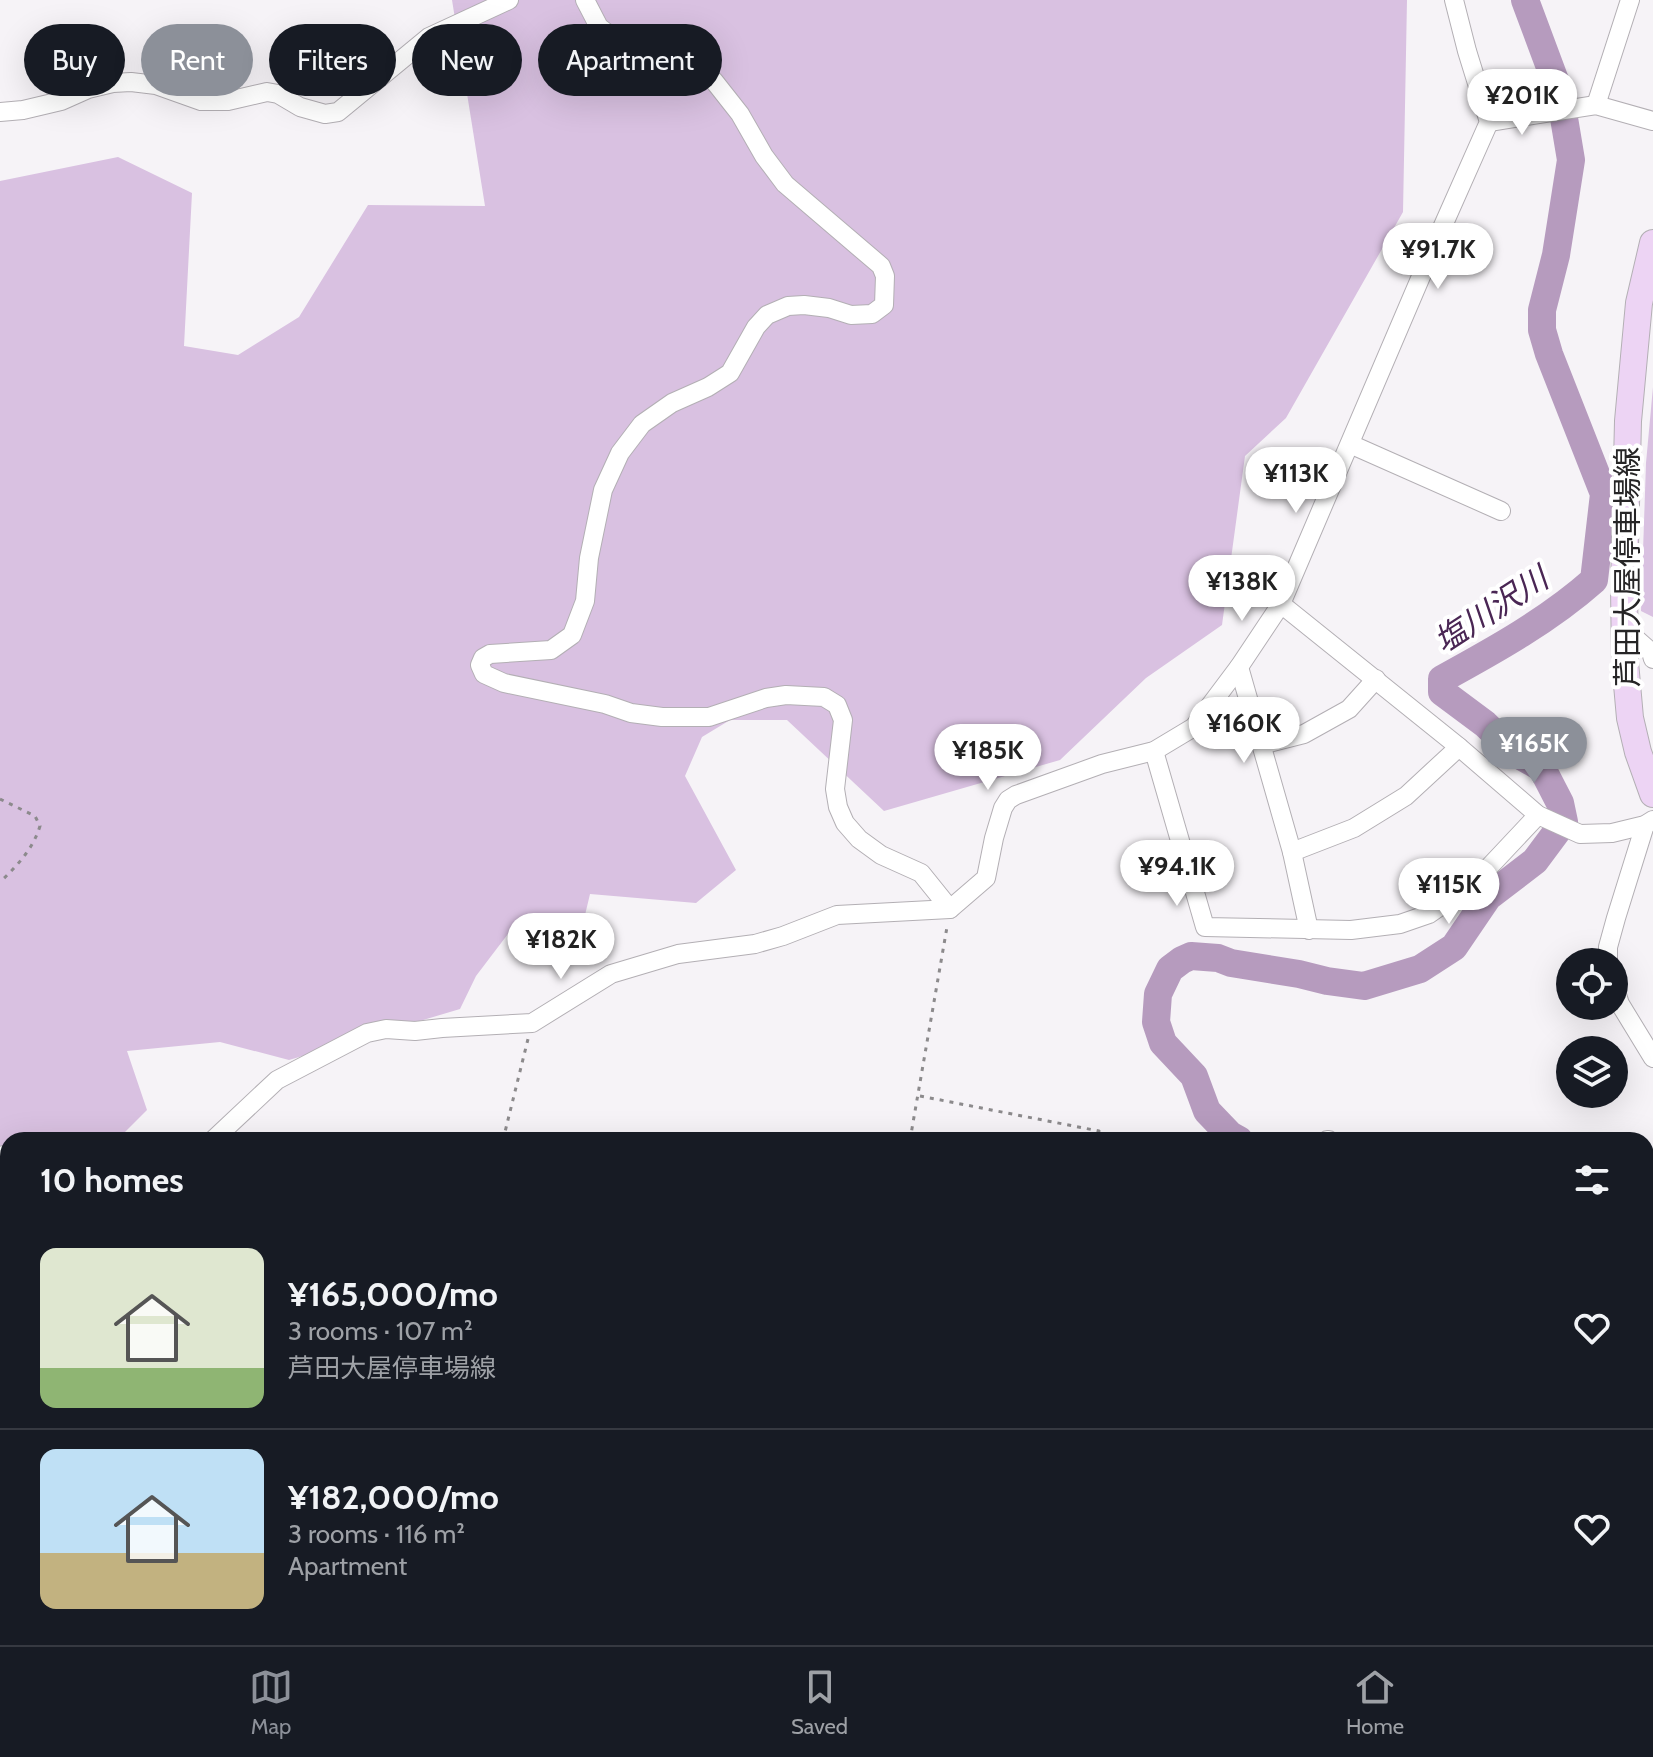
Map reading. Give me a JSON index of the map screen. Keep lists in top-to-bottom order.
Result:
{
  "streets": {
    "main road": ["芦田大屋停車場線"]
  },
  "water": ["塩川沢川"],
  "page": {
    "chip": [
      "Buy",
      "Rent",
      "Filters",
      "New",
      "Apartment"
    ],
    "price": [
      "¥201K",
      "¥91.7K",
      "¥113K",
      "¥138K",
      "¥160K",
      "¥165K",
      "¥185K",
      "¥94.1K",
      "¥115K",
      "¥182K"
    ],
    "heading": "10 homes",
    "list": [
      {
        "name": "¥165,000/mo",
        "note": "3 rooms · 107 m² · 芦田大屋停車場線"
      },
      {
        "name": "¥182,000/mo",
        "note": "3 rooms · 116 m² · Apartment"
      }
    ],
    "tabs": ["Map", "Saved", "Home"]
  }
}
